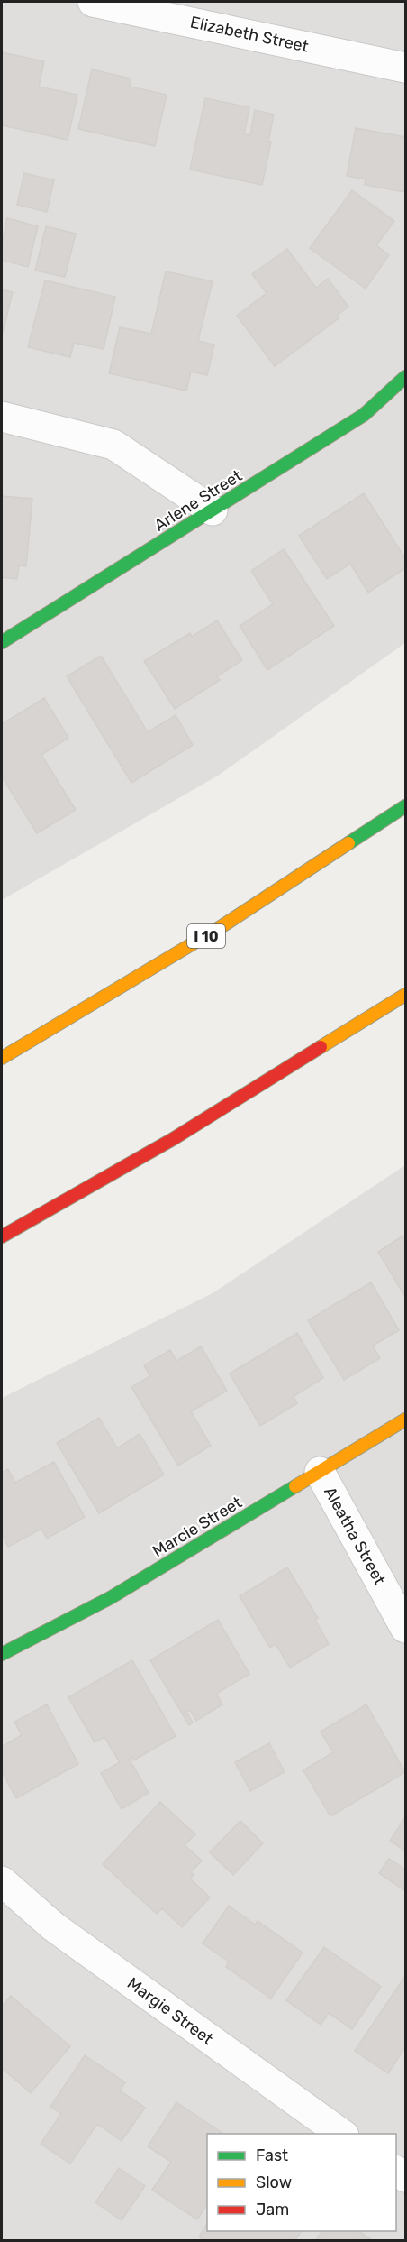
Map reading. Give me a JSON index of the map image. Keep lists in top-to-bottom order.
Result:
{
  "streets": {
    "main road": ["Arlene Street", "I 10", "Marcie Street"],
    "street": ["Elizabeth Street", "Aleatha Street", "Margie Street"]
  },
  "crossings": [
    ["Marcie Street", "Aleatha Street"]
  ],
  "legend": ["Fast", "Slow", "Jam"]
}
